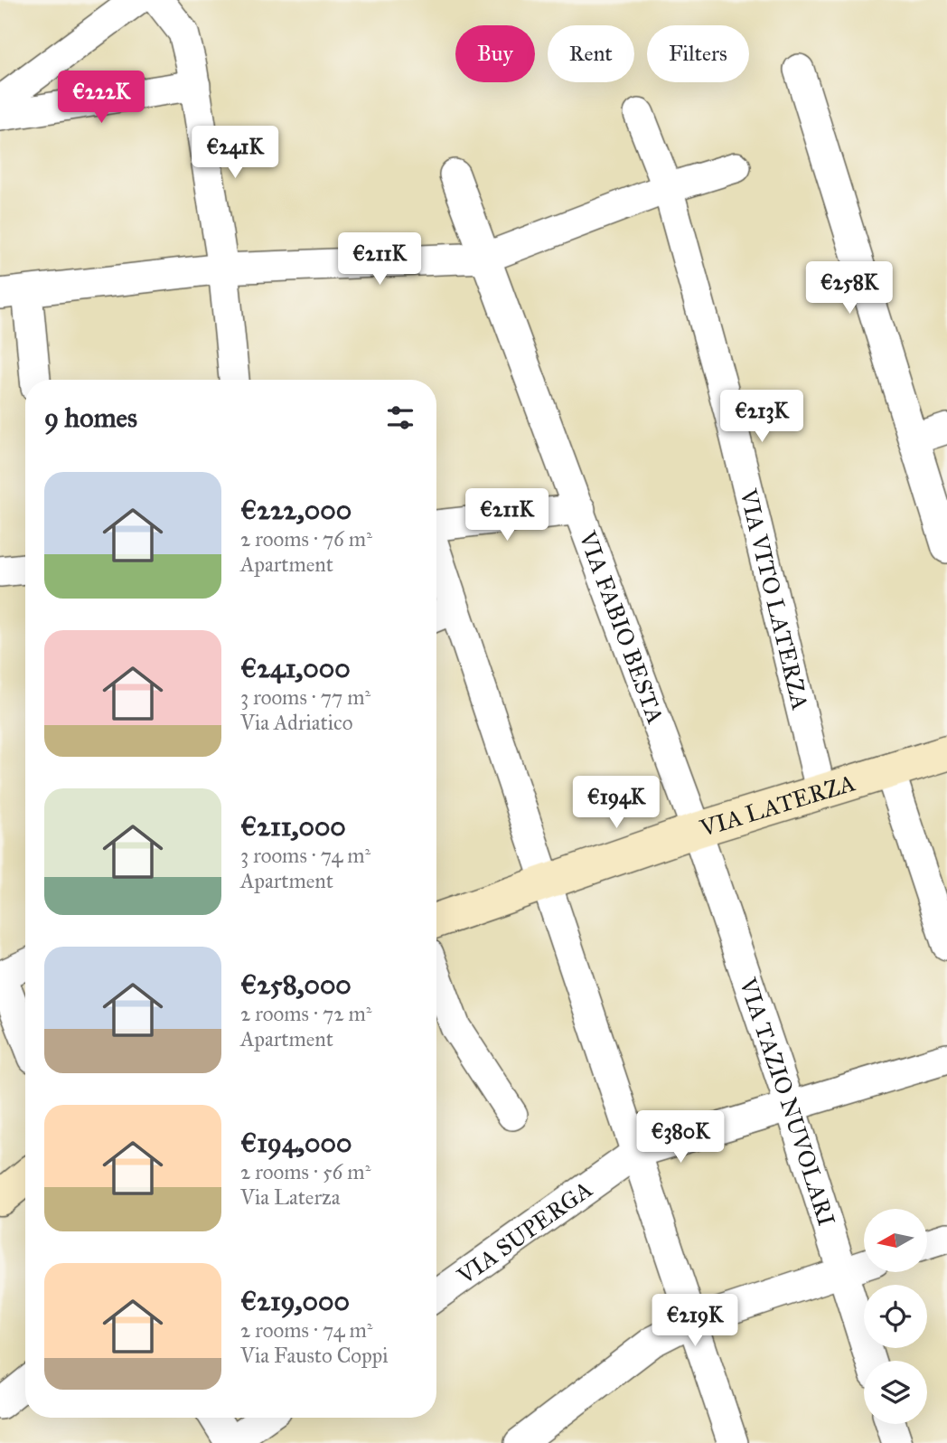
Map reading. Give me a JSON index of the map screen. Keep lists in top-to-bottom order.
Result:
{
  "streets": {
    "street": [
      "VIA VITO LATERZA",
      "VIA FABIO BESTA",
      "VIA LATERZA",
      "VIA TAZIO NUVOLARI",
      "VIA SUPERGA"
    ]
  },
  "crossings": [
    ["VIA VITO LATERZA", "VIA LATERZA"],
    ["VIA FABIO BESTA", "VIA LATERZA"],
    ["VIA FABIO BESTA", "VIA TAZIO NUVOLARI"],
    ["VIA LATERZA", "VIA TAZIO NUVOLARI"],
    ["VIA TAZIO NUVOLARI", "VIA SUPERGA"]
  ],
  "north": "left",
  "page": {
    "chip": ["Buy", "Rent", "Filters"],
    "price": [
      "€222K",
      "€241K",
      "€211K",
      "€258K",
      "€213K",
      "€211K",
      "€194K",
      "€380K",
      "€219K"
    ],
    "heading": "9 homes",
    "list": [
      {
        "name": "€222,000",
        "note": "2 rooms · 76 m² · Apartment"
      },
      {
        "name": "€241,000",
        "note": "3 rooms · 77 m² · Via Adriatico"
      },
      {
        "name": "€211,000",
        "note": "3 rooms · 74 m² · Apartment"
      },
      {
        "name": "€258,000",
        "note": "2 rooms · 72 m² · Apartment"
      },
      {
        "name": "€194,000",
        "note": "2 rooms · 56 m² · Via Laterza"
      },
      {
        "name": "€219,000",
        "note": "2 rooms · 74 m² · Via Fausto Coppi"
      }
    ]
  }
}
